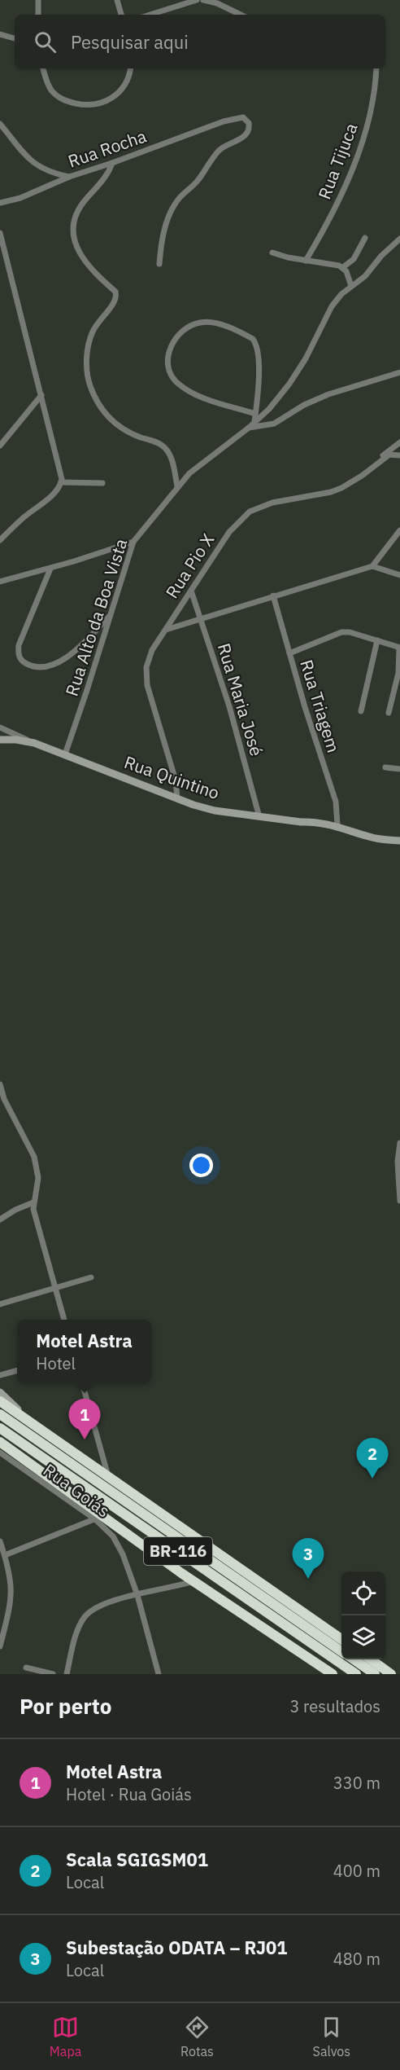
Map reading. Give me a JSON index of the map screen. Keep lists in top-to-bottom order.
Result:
{
  "streets": {
    "highway": ["BR-116"],
    "main road": ["Rua Quintino"],
    "street": [
      "Rua Rocha",
      "Rua Tijuca",
      "Rua Pio X",
      "Rua Alto da Boa Vista",
      "Rua Maria José",
      "Rua Triagem",
      "Rua Goiás"
    ]
  },
  "crossings": [
    ["Rua Pio X", "Rua Maria José"],
    ["Rua Pio X", "Rua Quintino"],
    ["Rua Alto da Boa Vista", "Rua Quintino"],
    ["Rua Maria José", "Rua Quintino"],
    ["Rua Triagem", "Rua Quintino"],
    ["Rua Goiás", "BR-116"]
  ],
  "page": {
    "search": "Pesquisar aqui",
    "popup": ["Motel Astra", "Hotel"],
    "pins": ["1", "2", "3"],
    "heading": ["Por perto", "3 resultados"],
    "list": [
      {
        "mark": "1",
        "name": "Motel Astra",
        "note": "Hotel · Rua Goiás",
        "value": "330 m"
      },
      {
        "mark": "2",
        "name": "Scala SGIGSM01",
        "note": "Local",
        "value": "400 m"
      },
      {
        "mark": "3",
        "name": "Subestação ODATA – RJ01",
        "note": "Local",
        "value": "480 m"
      }
    ],
    "nav": ["Mapa", "Rotas", "Salvos"]
  }
}
